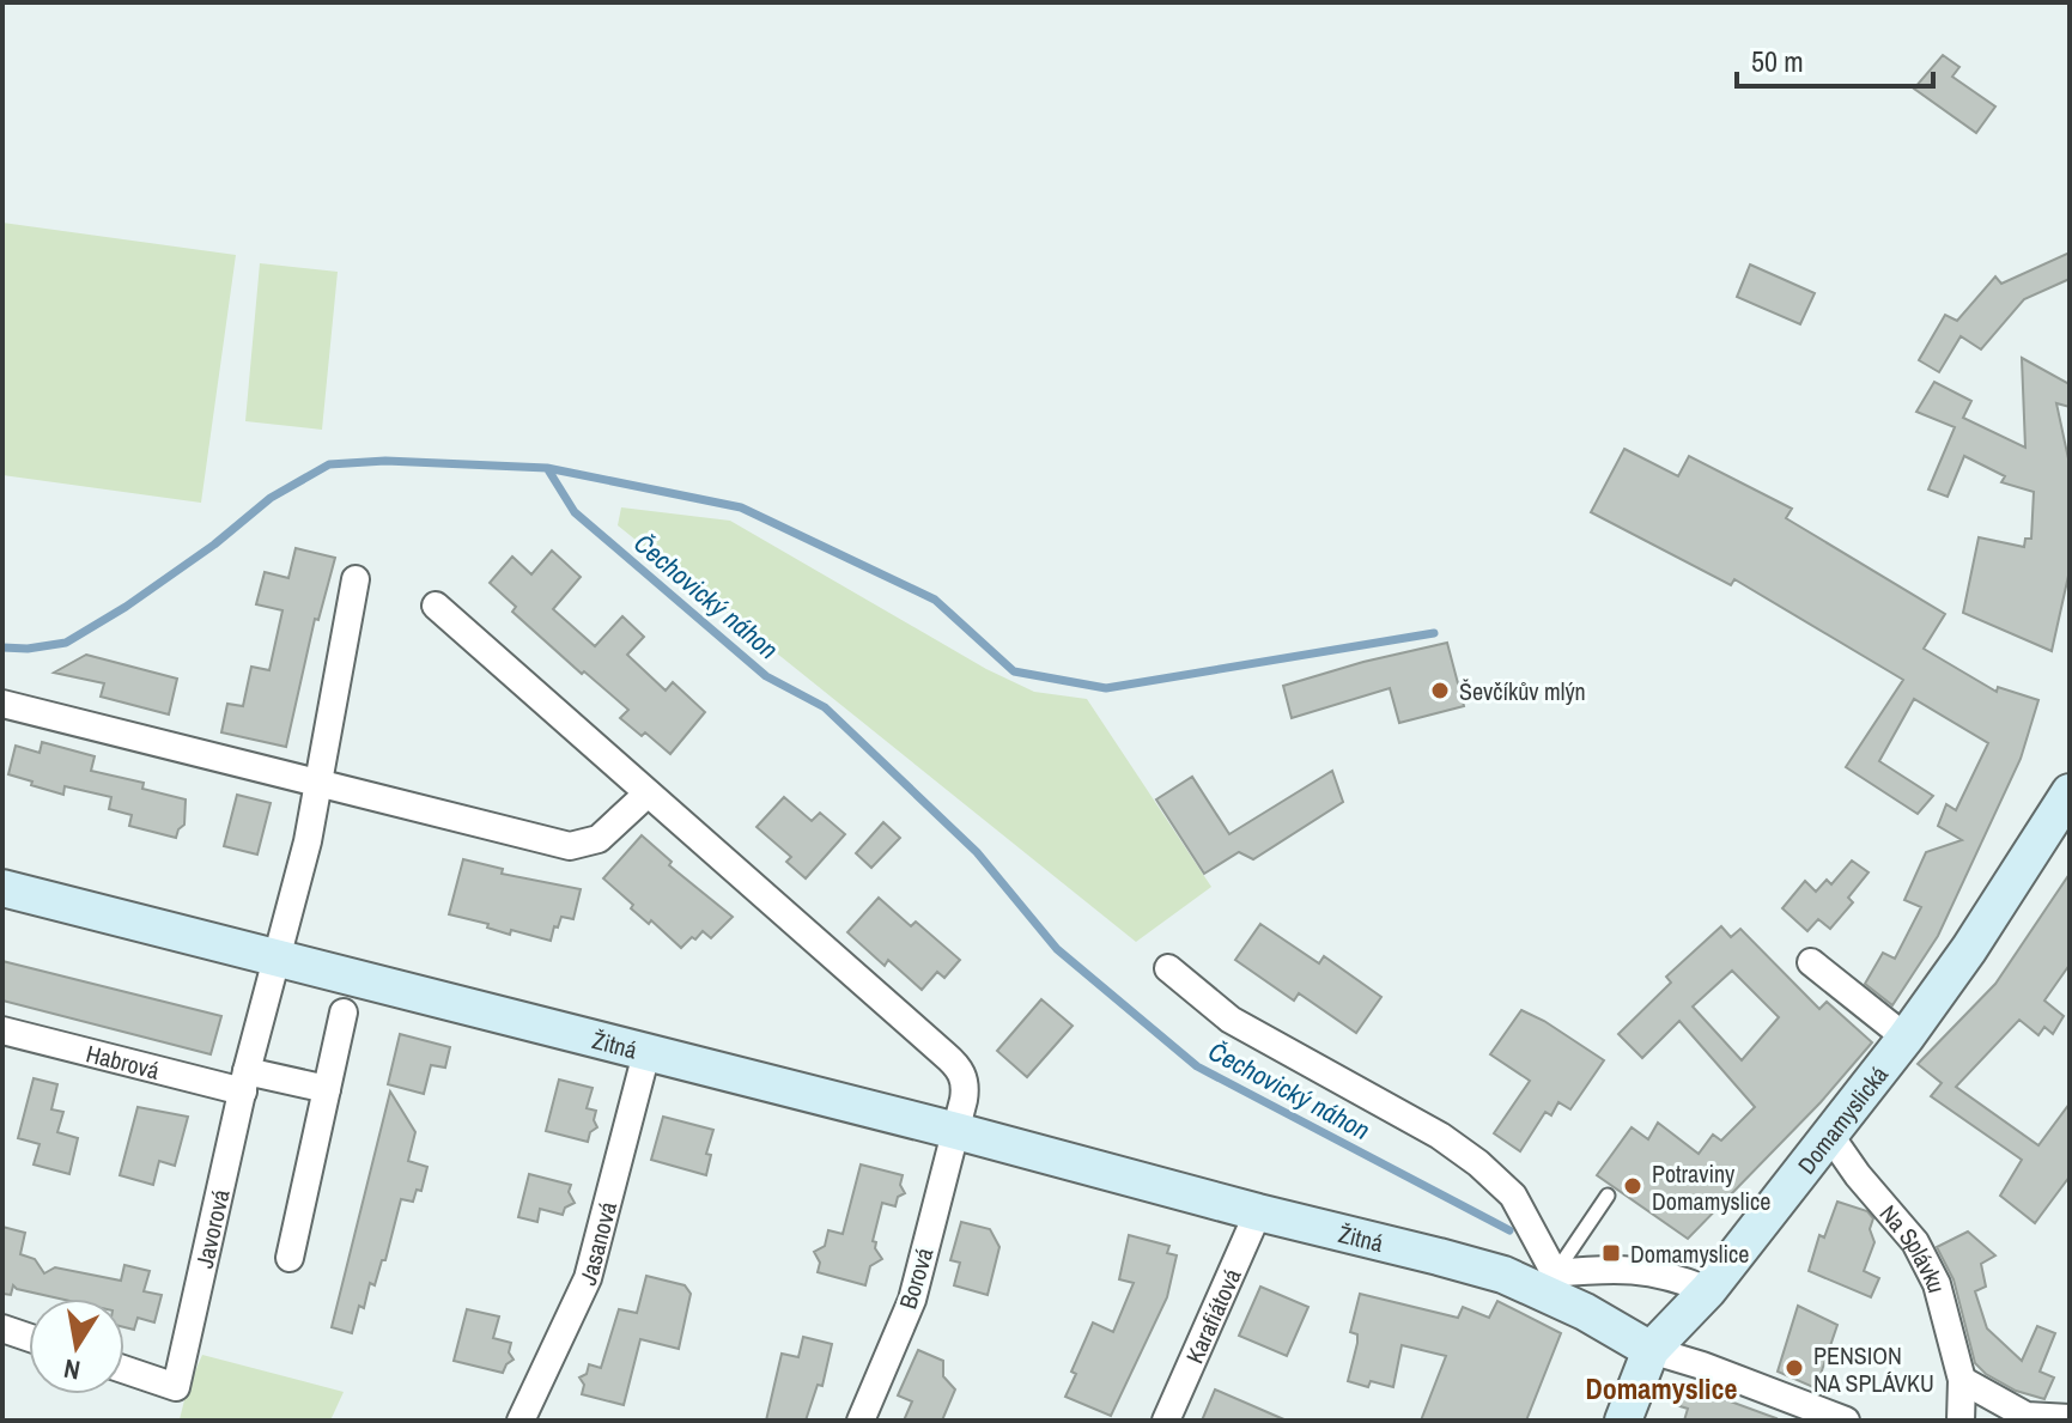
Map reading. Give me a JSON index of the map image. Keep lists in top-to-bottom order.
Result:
{
  "streets": {
    "street": [
      "Žitná",
      "Habrová",
      "Domamyslická",
      "Javorová",
      "Jasanová",
      "Na Splávku",
      "Borová",
      "Karafiátová"
    ]
  },
  "crossings": [
    ["Žitná", "Domamyslická"],
    ["Žitná", "Javorová"],
    ["Žitná", "Jasanová"],
    ["Žitná", "Borová"],
    ["Žitná", "Karafiátová"],
    ["Habrová", "Javorová"],
    ["Domamyslická", "Na Splávku"]
  ],
  "districts": ["Domamyslice"],
  "water": ["Čechovický náhon"],
  "places": {
    "other": ["Ševčíkův mlýn", "Potraviny Domamyslice", "PENSION NA SPLÁVKU"],
    "transit": ["Domamyslice"]
  },
  "scale_bar": "50 m",
  "north": "bottom"
}
